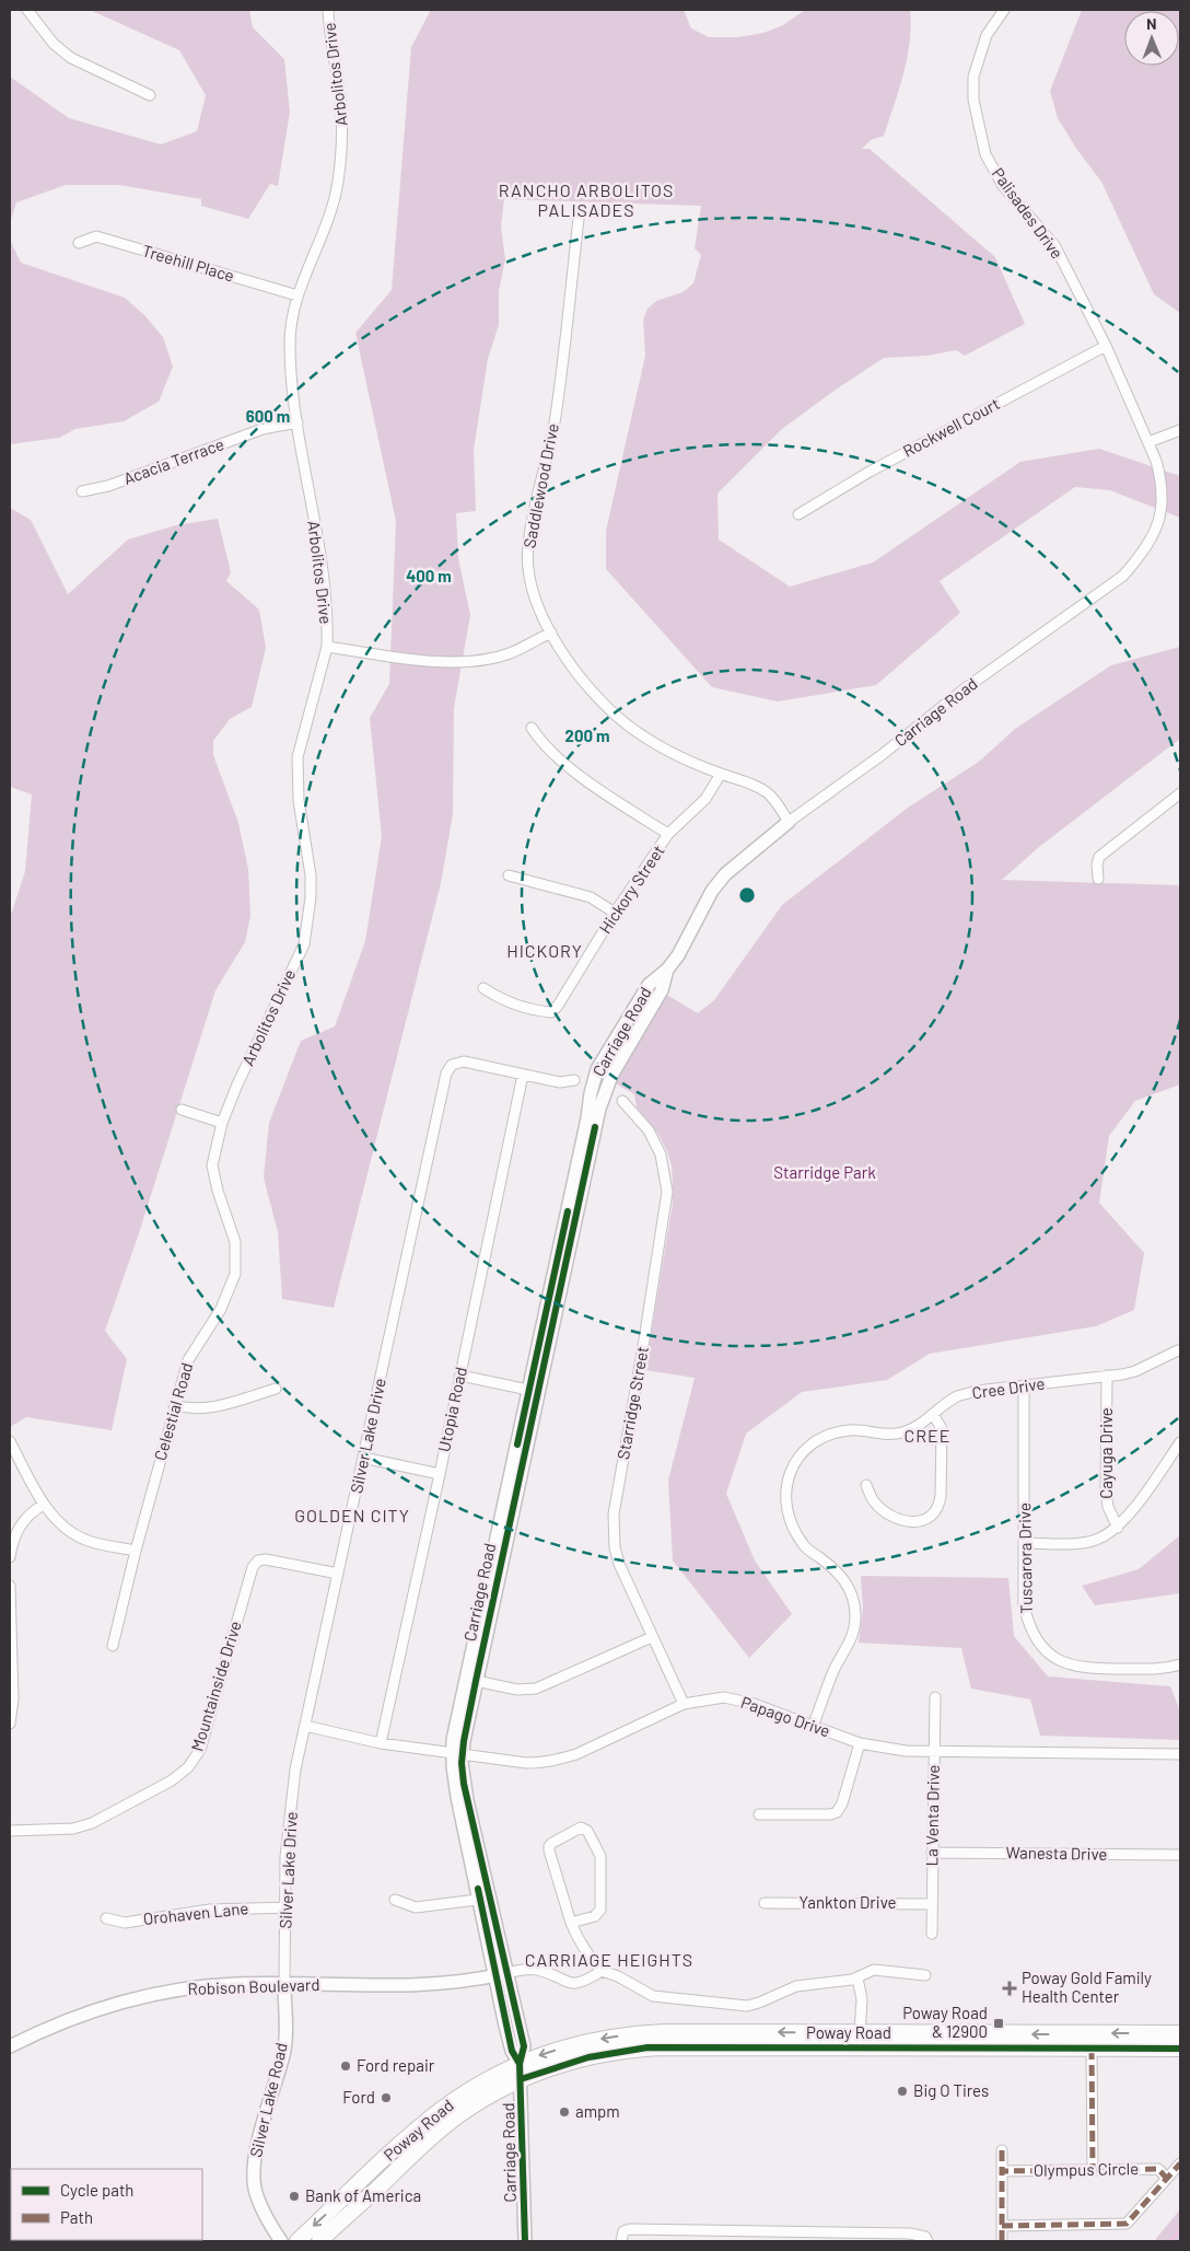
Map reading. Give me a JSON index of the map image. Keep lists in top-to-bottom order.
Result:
{
  "streets": {
    "main road": ["Poway Road"],
    "street": [
      "Arbolitos Drive",
      "Palisades Drive",
      "Treehill Place",
      "Rockwell Court",
      "Acacia Terrace",
      "Saddlewood Drive",
      "Carriage Road",
      "Hickory Street",
      "Cree Drive",
      "Starridge Street",
      "Utopia Road",
      "Celestial Road",
      "Silver Lake Drive",
      "Cayuga Drive",
      "Tuscarora Drive",
      "Mountainside Drive",
      "Papago Drive",
      "La Venta Drive",
      "Wanesta Drive",
      "Yankton Drive",
      "Orohaven Lane",
      "Robison Boulevard",
      "Silver Lake Road",
      "Olympus Circle"
    ]
  },
  "crossings": [
    ["Arbolitos Drive", "Treehill Place"],
    ["Arbolitos Drive", "Acacia Terrace"],
    ["Arbolitos Drive", "Celestial Road"],
    ["Palisades Drive", "Rockwell Court"],
    ["Palisades Drive", "Carriage Road"],
    ["Saddlewood Drive", "Carriage Road"],
    ["Saddlewood Drive", "Hickory Street"],
    ["Carriage Road", "Papago Drive"],
    ["Carriage Road", "Robison Boulevard"],
    ["Carriage Road", "Poway Road"],
    ["Cree Drive", "Cayuga Drive"],
    ["Cree Drive", "Tuscarora Drive"],
    ["Cree Drive", "Papago Drive"],
    ["Starridge Street", "Papago Drive"],
    ["Utopia Road", "Silver Lake Drive"],
    ["Utopia Road", "Papago Drive"],
    ["Silver Lake Drive", "Mountainside Drive"],
    ["Silver Lake Drive", "Papago Drive"],
    ["Silver Lake Drive", "Orohaven Lane"],
    ["Silver Lake Drive", "Robison Boulevard"],
    ["Silver Lake Drive", "Silver Lake Road"],
    ["Papago Drive", "La Venta Drive"],
    ["La Venta Drive", "Wanesta Drive"],
    ["La Venta Drive", "Yankton Drive"],
    ["Robison Boulevard", "Silver Lake Road"]
  ],
  "districts": [
    "RANCHO ARBOLITOS PALISADES",
    "HICKORY",
    "CREE",
    "GOLDEN CITY",
    "CARRIAGE HEIGHTS"
  ],
  "parks": ["Starridge Park"],
  "places": {
    "health": ["Poway Gold Family Health Center"],
    "transit": ["Poway Road & 12900"],
    "other": [
      "Ford repair",
      "Big O Tires",
      "Ford",
      "ampm",
      "Bank of America"
    ]
  },
  "legend": ["Cycle path", "Path"],
  "north": "top",
  "rings": ["600 m", "400 m", "200 m"]
}
